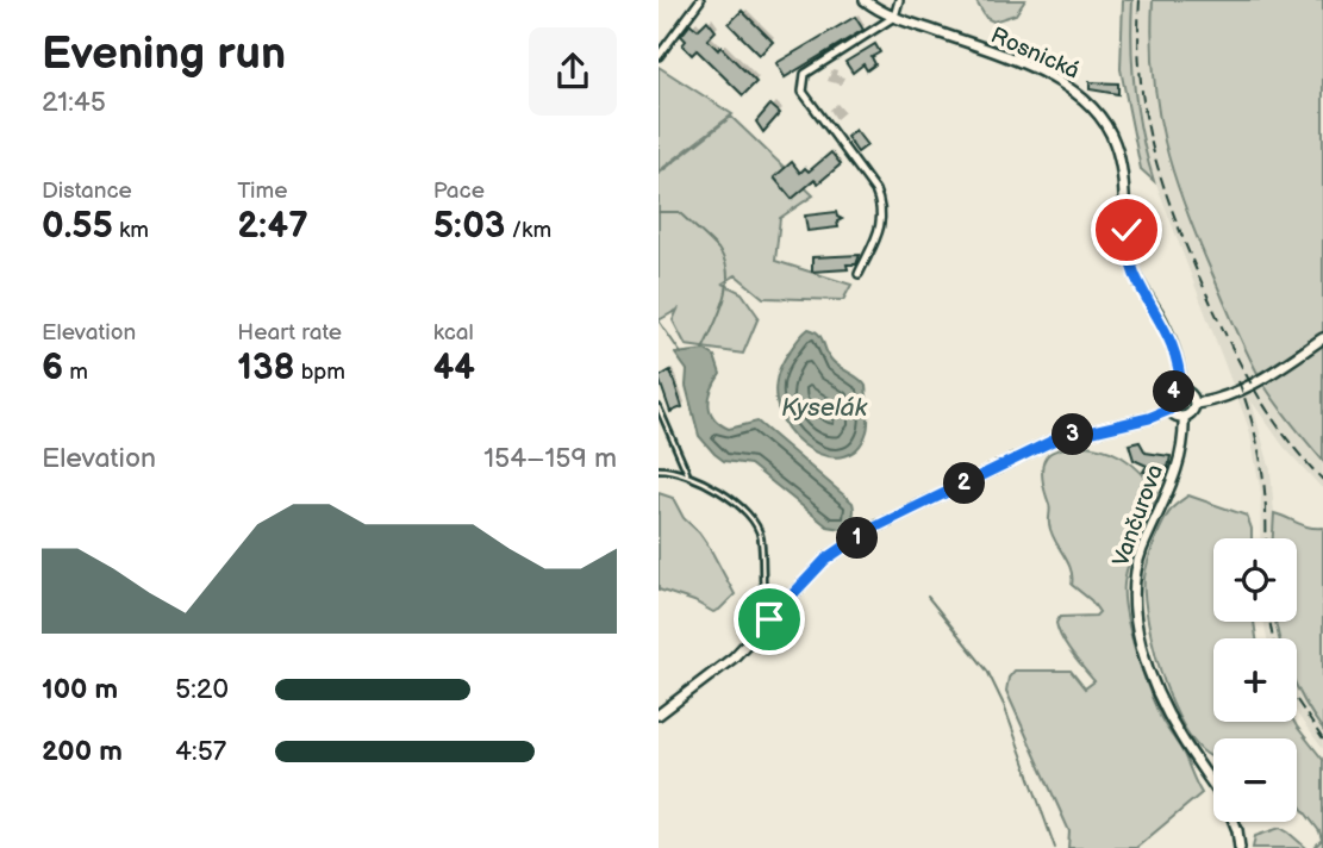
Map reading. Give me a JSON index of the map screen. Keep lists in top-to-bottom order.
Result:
{
  "streets": {
    "street": ["Rosnická", "Vančurova"]
  },
  "crossings": [
    ["Rosnická", "Vančurova"]
  ],
  "water": ["Kyselák"],
  "page": {
    "heading": ["Evening run", "21:45"],
    "stats": [
      ["Distance", "0.55 km"],
      ["Time", "2:47"],
      ["Pace", "5:03 /km"],
      ["Elevation", "6 m"],
      ["Heart rate", "138 bpm"],
      ["kcal", "44"]
    ],
    "pins": [
      "4",
      "3",
      "2",
      "1"
    ],
    "chart": ["Elevation", "154–159 m"],
    "map_buttons": ["+", "−"],
    "list": [
      {
        "name": "100 m",
        "note": "5:20"
      },
      {
        "name": "200 m",
        "note": "4:57"
      }
    ]
  }
}
